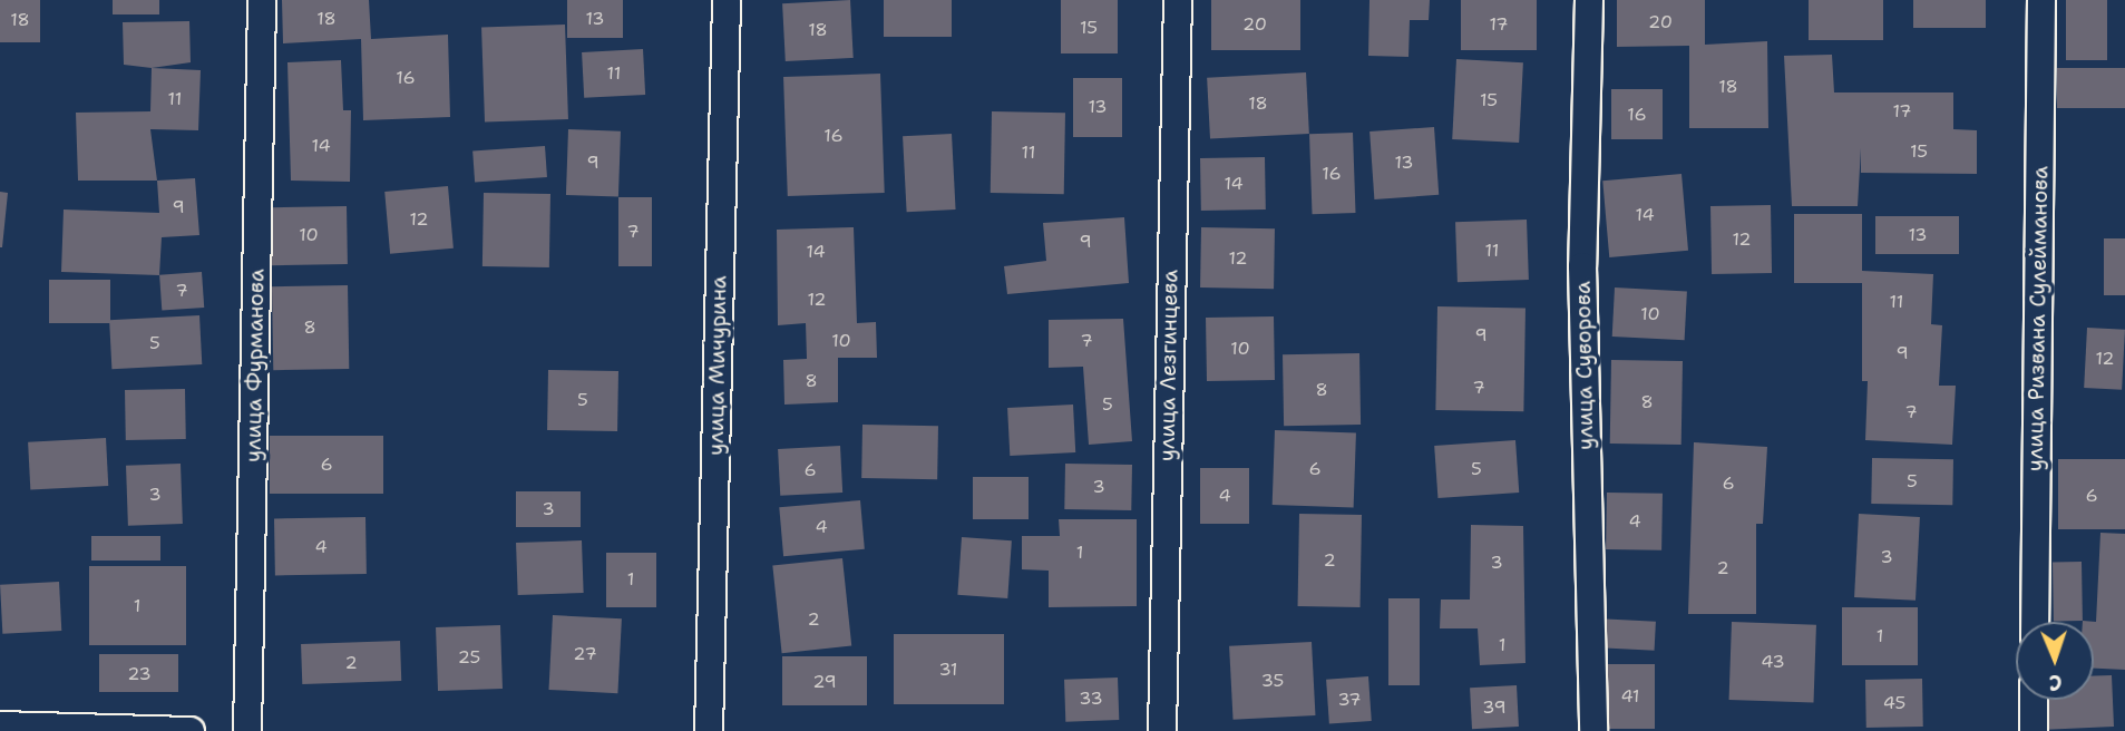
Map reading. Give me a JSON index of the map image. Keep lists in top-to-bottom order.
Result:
{
  "streets": {
    "street": [
      "улица Ризвана Сулейманова",
      "улица Фурманова",
      "улица Мичурина",
      "улица Лезгинцева",
      "улица Суворова"
    ]
  },
  "house_numbers": [
    "18",
    "13",
    "18",
    "20",
    "20",
    "17",
    "15",
    "18",
    "11",
    "16",
    "18",
    "11",
    "15",
    "18",
    "13",
    "17",
    "16",
    "16",
    "14",
    "15",
    "11",
    "9",
    "13",
    "16",
    "14",
    "9",
    "14",
    "12",
    "7",
    "10",
    "13",
    "12",
    "9",
    "11",
    "14",
    "12",
    "7",
    "12",
    "11",
    "10",
    "8",
    "9",
    "10",
    "7",
    "5",
    "10",
    "9",
    "12",
    "8",
    "7",
    "8",
    "5",
    "8",
    "5",
    "7",
    "6",
    "6",
    "5",
    "6",
    "5",
    "6",
    "3",
    "3",
    "4",
    "6",
    "3",
    "4",
    "4",
    "4",
    "1",
    "3",
    "2",
    "3",
    "2",
    "1",
    "1",
    "2",
    "1",
    "1",
    "27",
    "25",
    "43",
    "2",
    "31",
    "23",
    "35",
    "29",
    "41",
    "33",
    "37",
    "45",
    "39"
  ],
  "north": "bottom"
}
